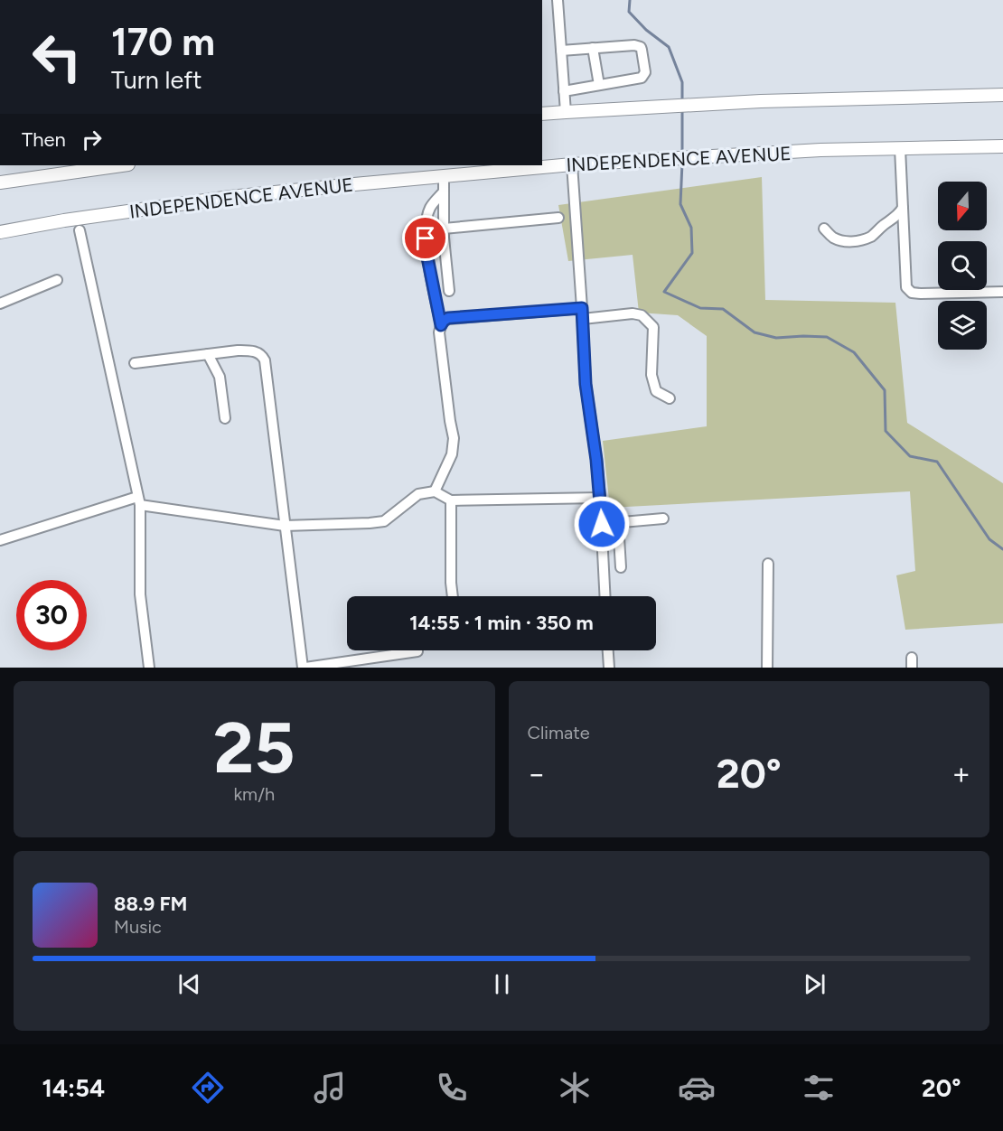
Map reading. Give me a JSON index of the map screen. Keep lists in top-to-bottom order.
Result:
{
  "streets": {
    "main road": ["INDEPENDENCE AVENUE"]
  },
  "north": "bottom",
  "page": {
    "turn": ["170 m", "Turn left"],
    "then": "Then",
    "limit": "30",
    "trip": "14:55 · 1 min · 350 m",
    "tile": [
      ["25", "km/h"],
      "Climate"
    ],
    "heat": ["−", "20°", "+"],
    "song": ["88.9 FM", "Music"],
    "tabs": ["14:54", "20°"]
  }
}
